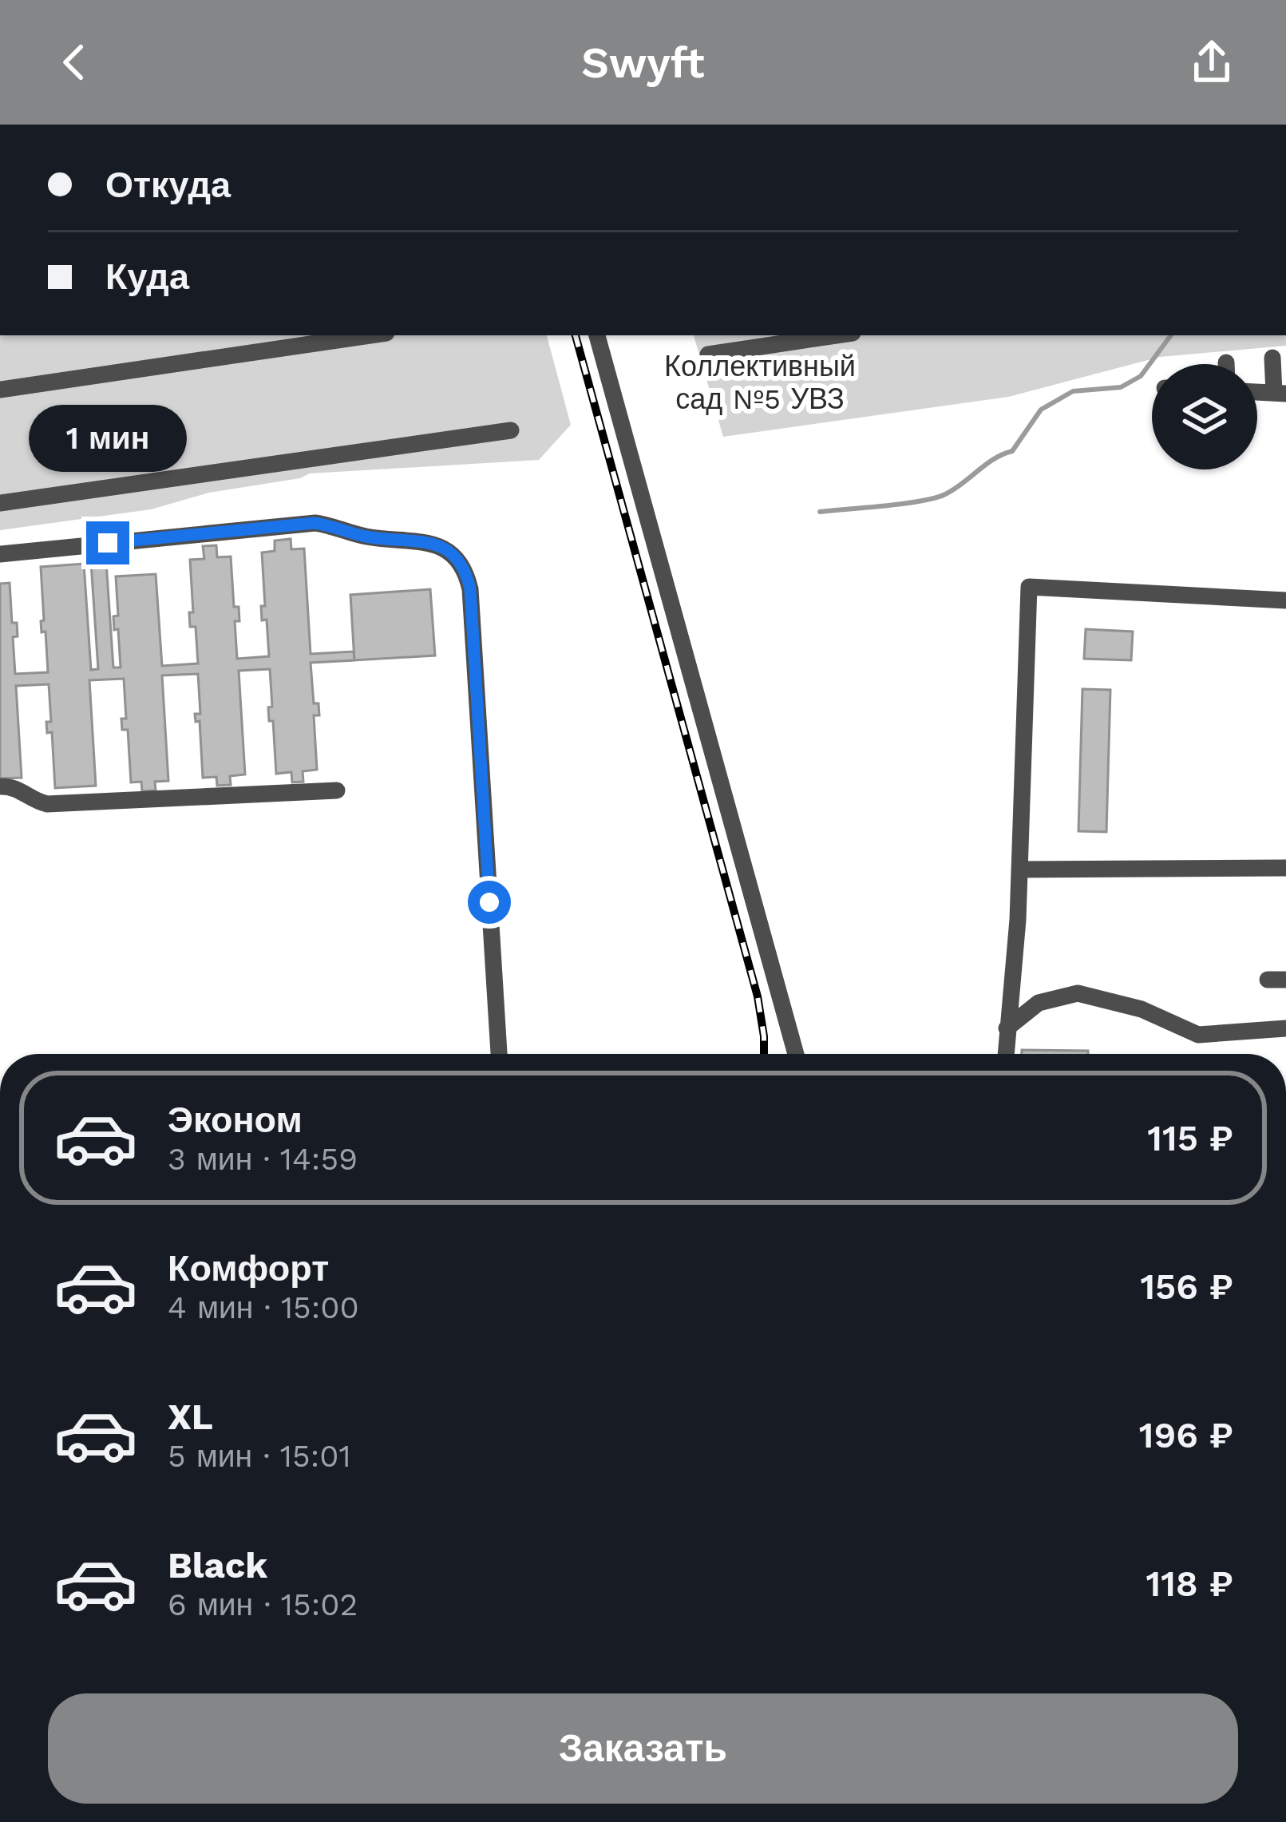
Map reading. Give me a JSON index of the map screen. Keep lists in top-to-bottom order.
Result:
{
  "parks": ["Коллективный сад №5 УВЗ"],
  "page": {
    "header": "Swyft",
    "banner": ["Откуда", "Куда"],
    "bubble": "1 мин",
    "list": [
      {
        "name": "Эконом",
        "note": "3 мин · 14:59",
        "value": "115 ₽"
      },
      {
        "name": "Комфорт",
        "note": "4 мин · 15:00",
        "value": "156 ₽"
      },
      {
        "name": "XL",
        "note": "5 мин · 15:01",
        "value": "196 ₽"
      },
      {
        "name": "Black",
        "note": "6 мин · 15:02",
        "value": "118 ₽"
      }
    ],
    "buttons": "Заказать"
  }
}
